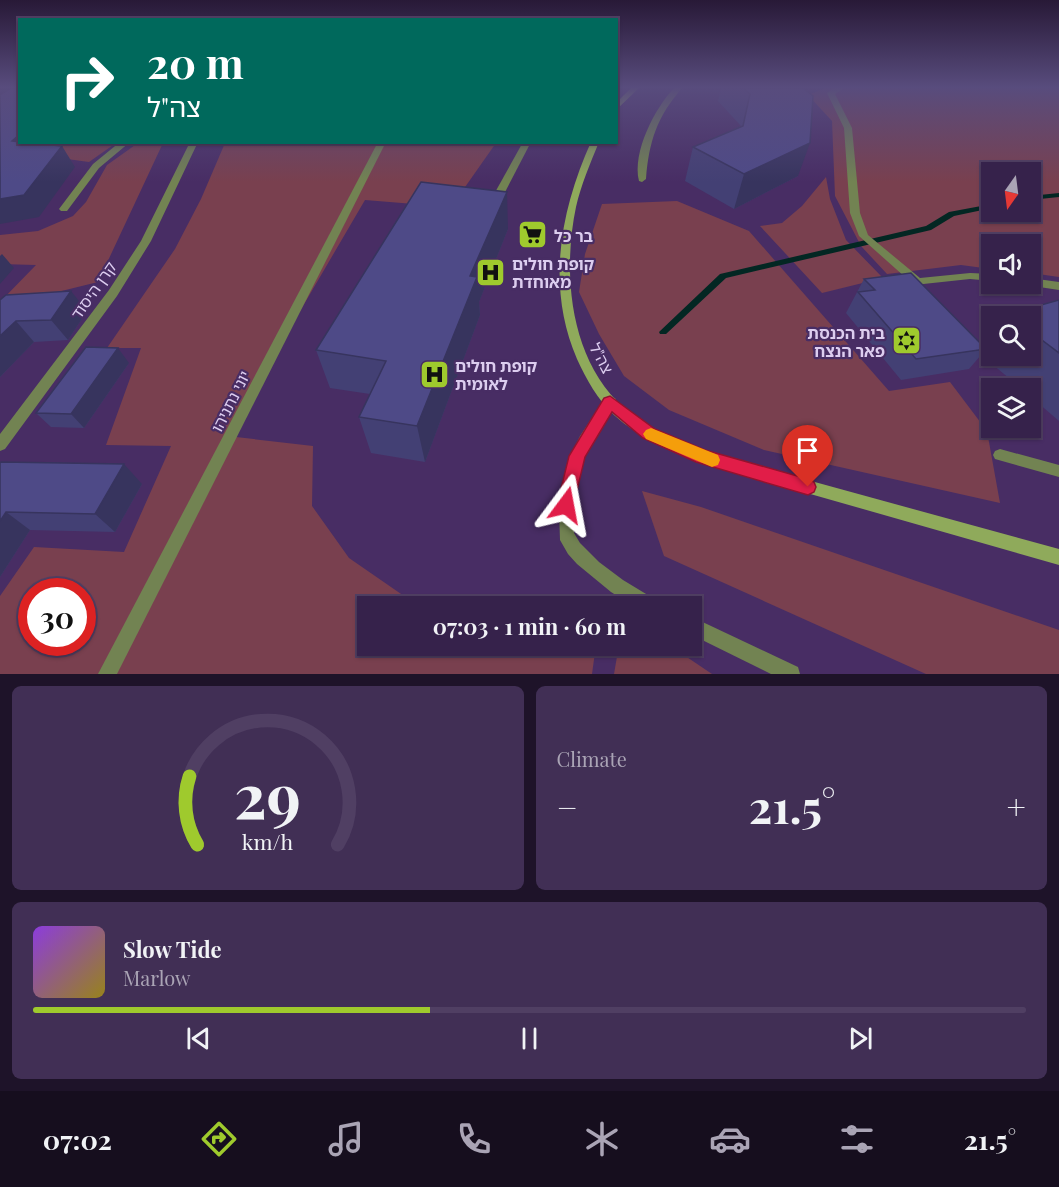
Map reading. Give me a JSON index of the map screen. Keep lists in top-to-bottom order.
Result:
{
  "streets": {
    "street": ["קרן היסוד", "צה\"ל", "יוני נתניהו"]
  },
  "places": {
    "supermarket": ["בר כל"],
    "hospital": ["קופת חולים מאוחדת", "קופת חולים לאומית"],
    "synagogue": ["בית הכנסת פאר הנצח"]
  },
  "north": "bottom",
  "page": {
    "turn": ["20 m", "צה\"ל"],
    "limit": "30",
    "trip": "07:03 · 1 min · 60 m",
    "tile": "Climate",
    "heat": ["−", "21.5°", "+"],
    "song": ["Slow Tide", "Marlow"],
    "tabs": ["07:02", "21.5°"],
    "gauge": ["29", "km/h"]
  }
}
